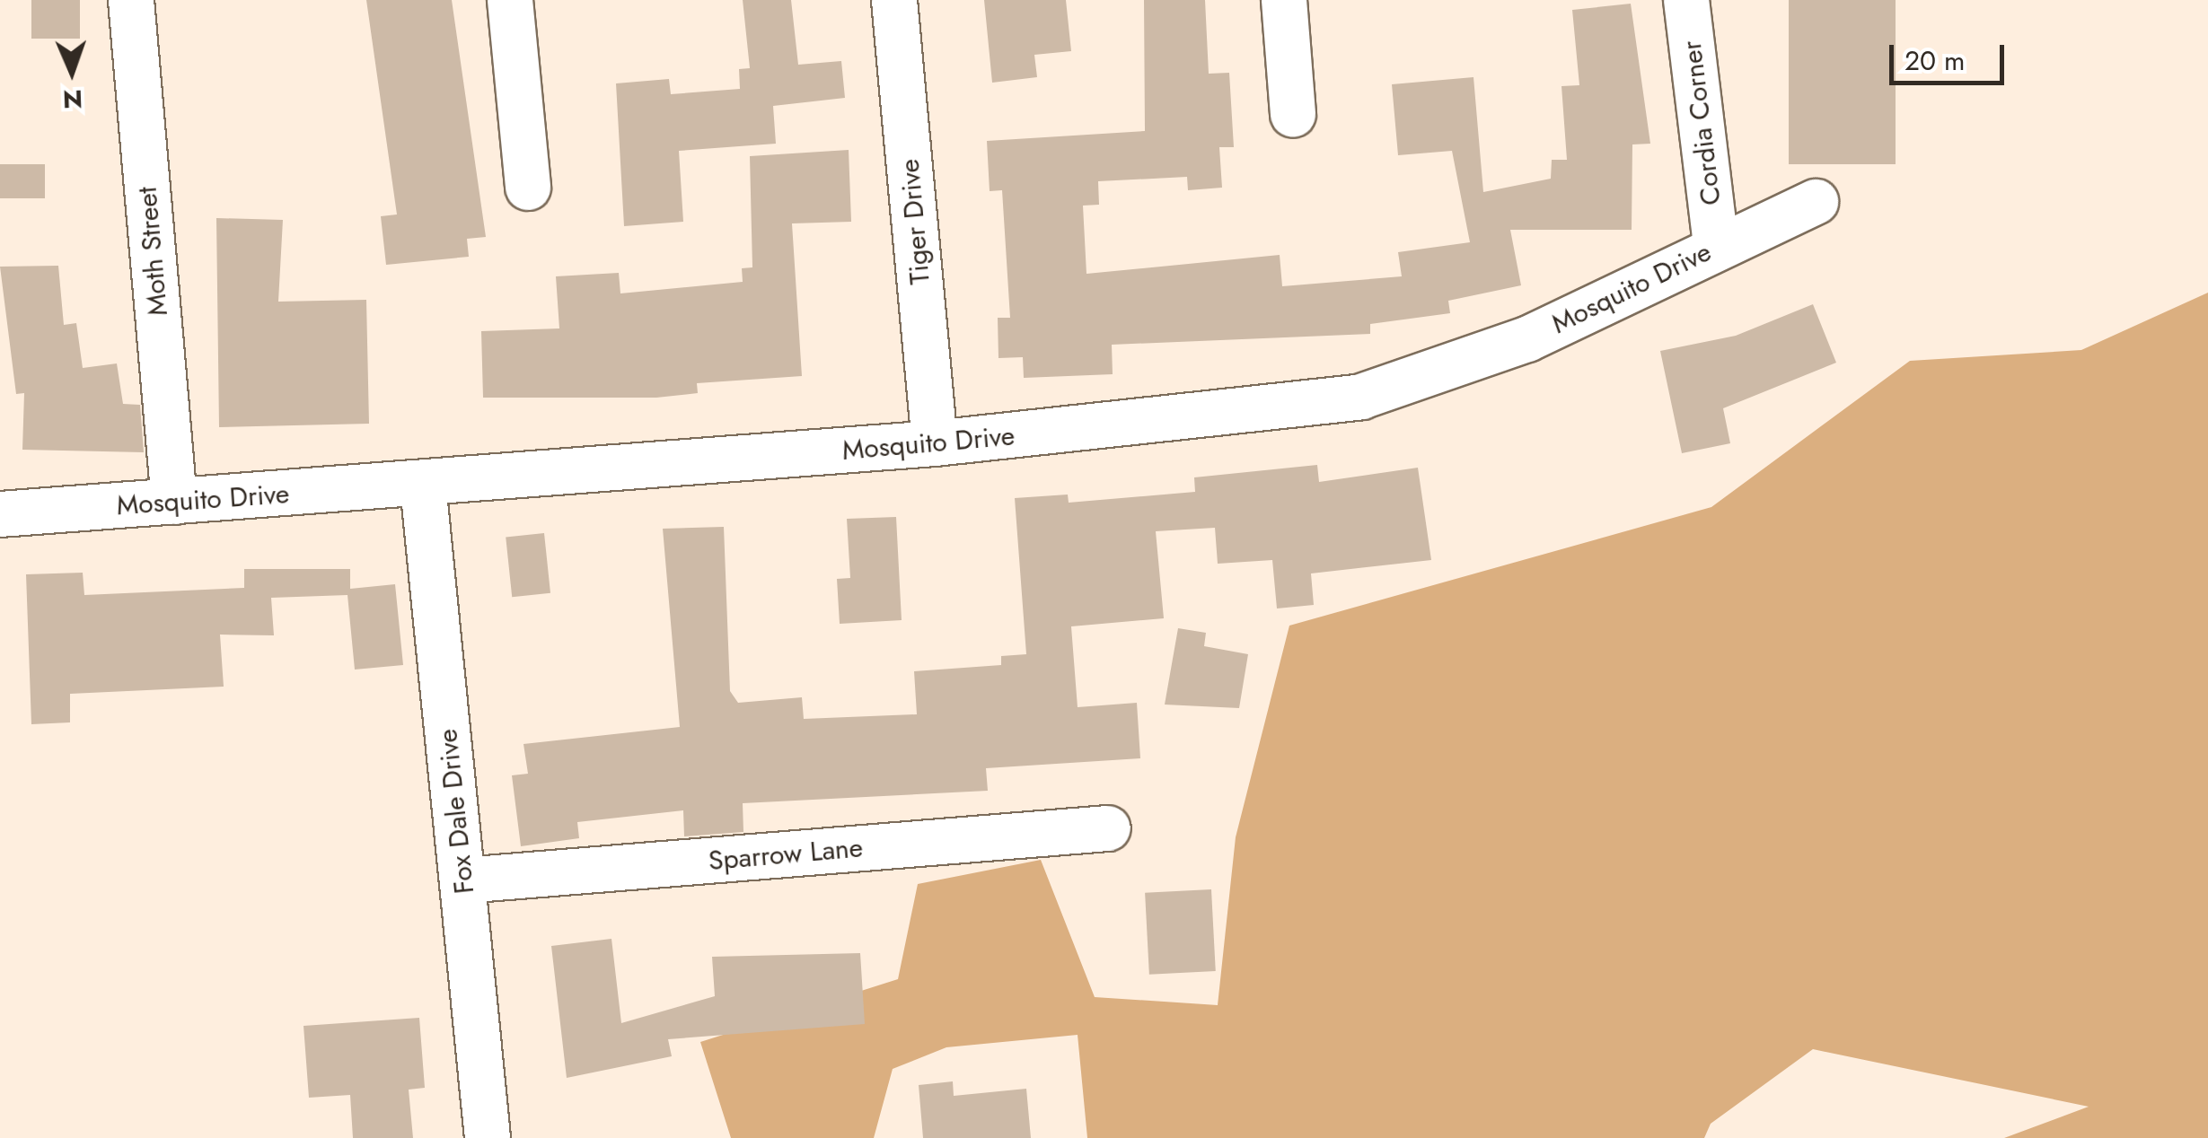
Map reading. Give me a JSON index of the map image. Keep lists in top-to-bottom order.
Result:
{
  "streets": {
    "street": [
      "Cordia Corner",
      "Tiger Drive",
      "Moth Street",
      "Mosquito Drive",
      "Fox Dale Drive",
      "Sparrow Lane"
    ]
  },
  "crossings": [
    ["Cordia Corner", "Mosquito Drive"],
    ["Tiger Drive", "Mosquito Drive"],
    ["Moth Street", "Mosquito Drive"],
    ["Mosquito Drive", "Fox Dale Drive"],
    ["Fox Dale Drive", "Sparrow Lane"]
  ],
  "scale_bar": "20 m",
  "north": "bottom"
}
